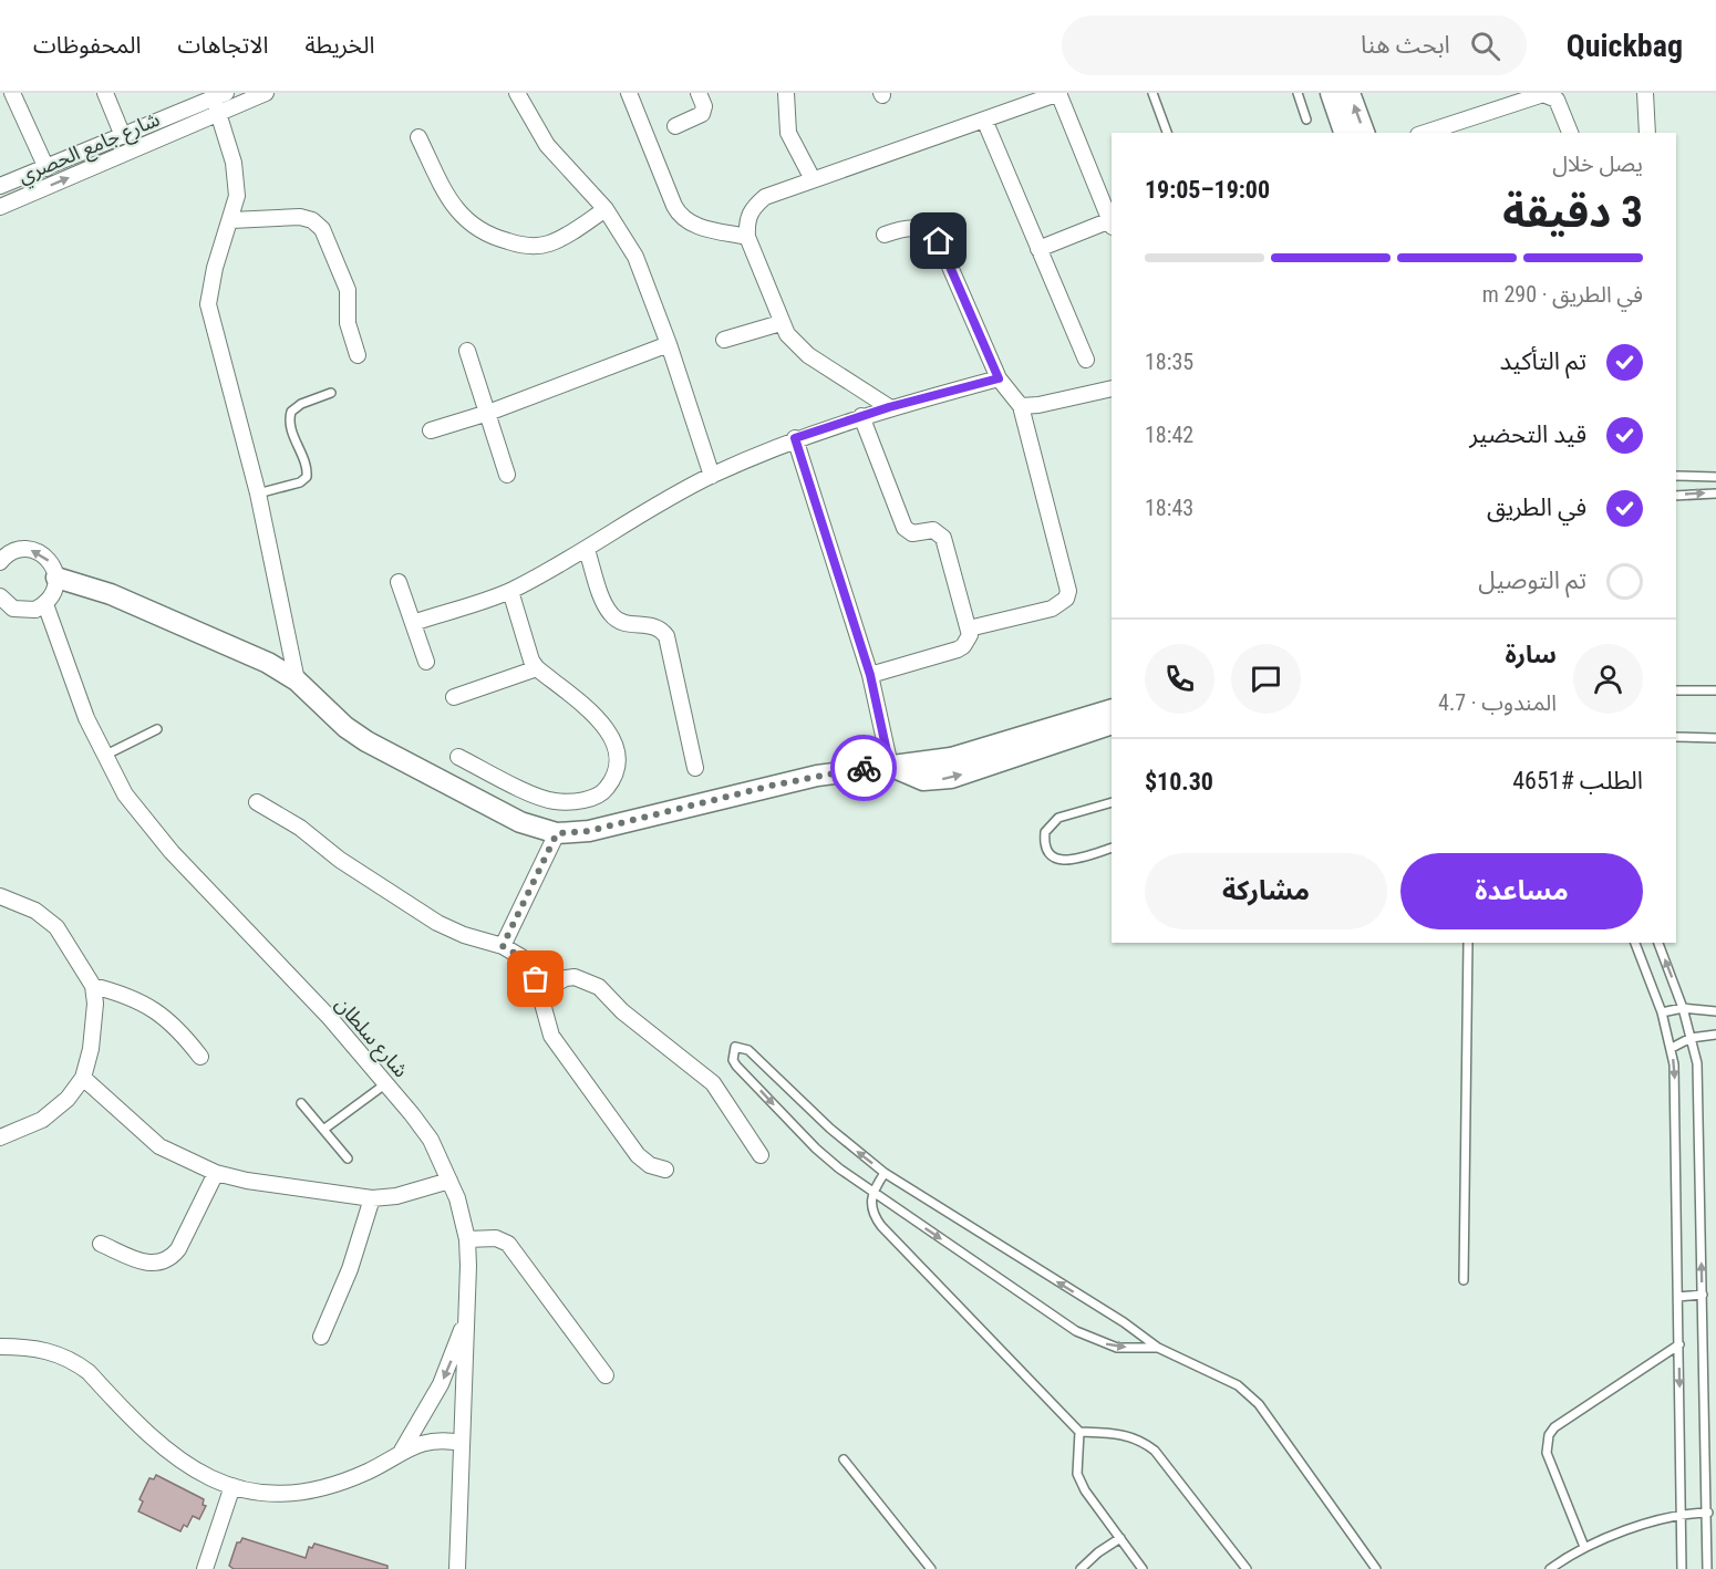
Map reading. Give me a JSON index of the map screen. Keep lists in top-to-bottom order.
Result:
{
  "streets": {
    "street": ["شارع جامع الحصري", "شارع سلطان"]
  },
  "page": {
    "header": "Quickbag",
    "search": "ابحث هنا",
    "nav": ["الخريطة", "الاتجاهات", "المحفوظات"],
    "heading": ["3 دقيقة", "يصل خلال", "19:00–19:05"],
    "panel": [
      "سارة",
      "المندوب · 4.7",
      "الطلب #4651",
      "$10.30"
    ],
    "bar": "في الطريق · 290 m",
    "list": [
      ["تم التأكيد", "18:35"],
      ["قيد التحضير", "18:42"],
      ["في الطريق", "18:43"],
      "تم التوصيل"
    ],
    "buttons": ["مساعدة", "مشاركة"]
  }
}
